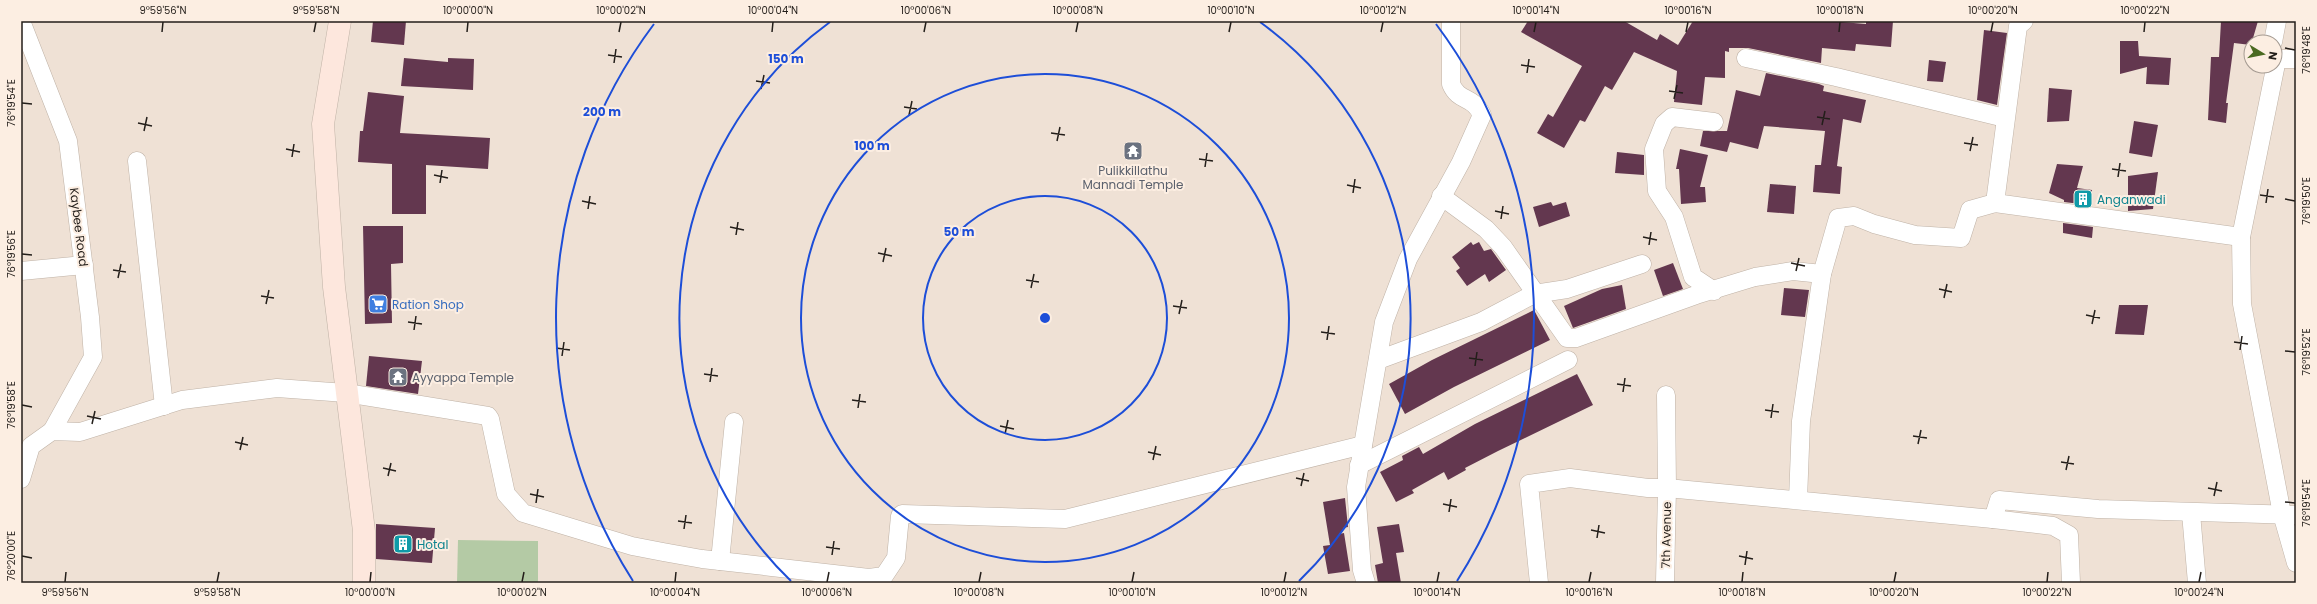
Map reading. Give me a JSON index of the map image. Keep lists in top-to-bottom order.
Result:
{
  "streets": {
    "street": ["Kaybee Road", "7th Avenue"]
  },
  "places": {
    "temple": ["Pulikkillathu Mannadi Temple", "Ayyappa Temple"],
    "building": ["Anganwadi", "Hotal"],
    "supermarket": ["Ration Shop"]
  },
  "north": "right",
  "coordinates": [
    "9°59'56\"N",
    "9°59'58\"N",
    "10°00'00\"N",
    "10°00'02\"N",
    "10°00'04\"N",
    "10°00'06\"N",
    "10°00'08\"N",
    "10°00'10\"N",
    "10°00'12\"N",
    "10°00'14\"N",
    "10°00'16\"N",
    "10°00'18\"N",
    "10°00'20\"N",
    "10°00'22\"N",
    "76°19'48\"E",
    "76°19'54\"E",
    "76°19'50\"E",
    "76°19'56\"E",
    "76°19'52\"E",
    "76°19'58\"E",
    "76°20'00\"E",
    "10°00'24\"N"
  ],
  "rings": [
    "150 m",
    "200 m",
    "100 m",
    "50 m"
  ]
}
